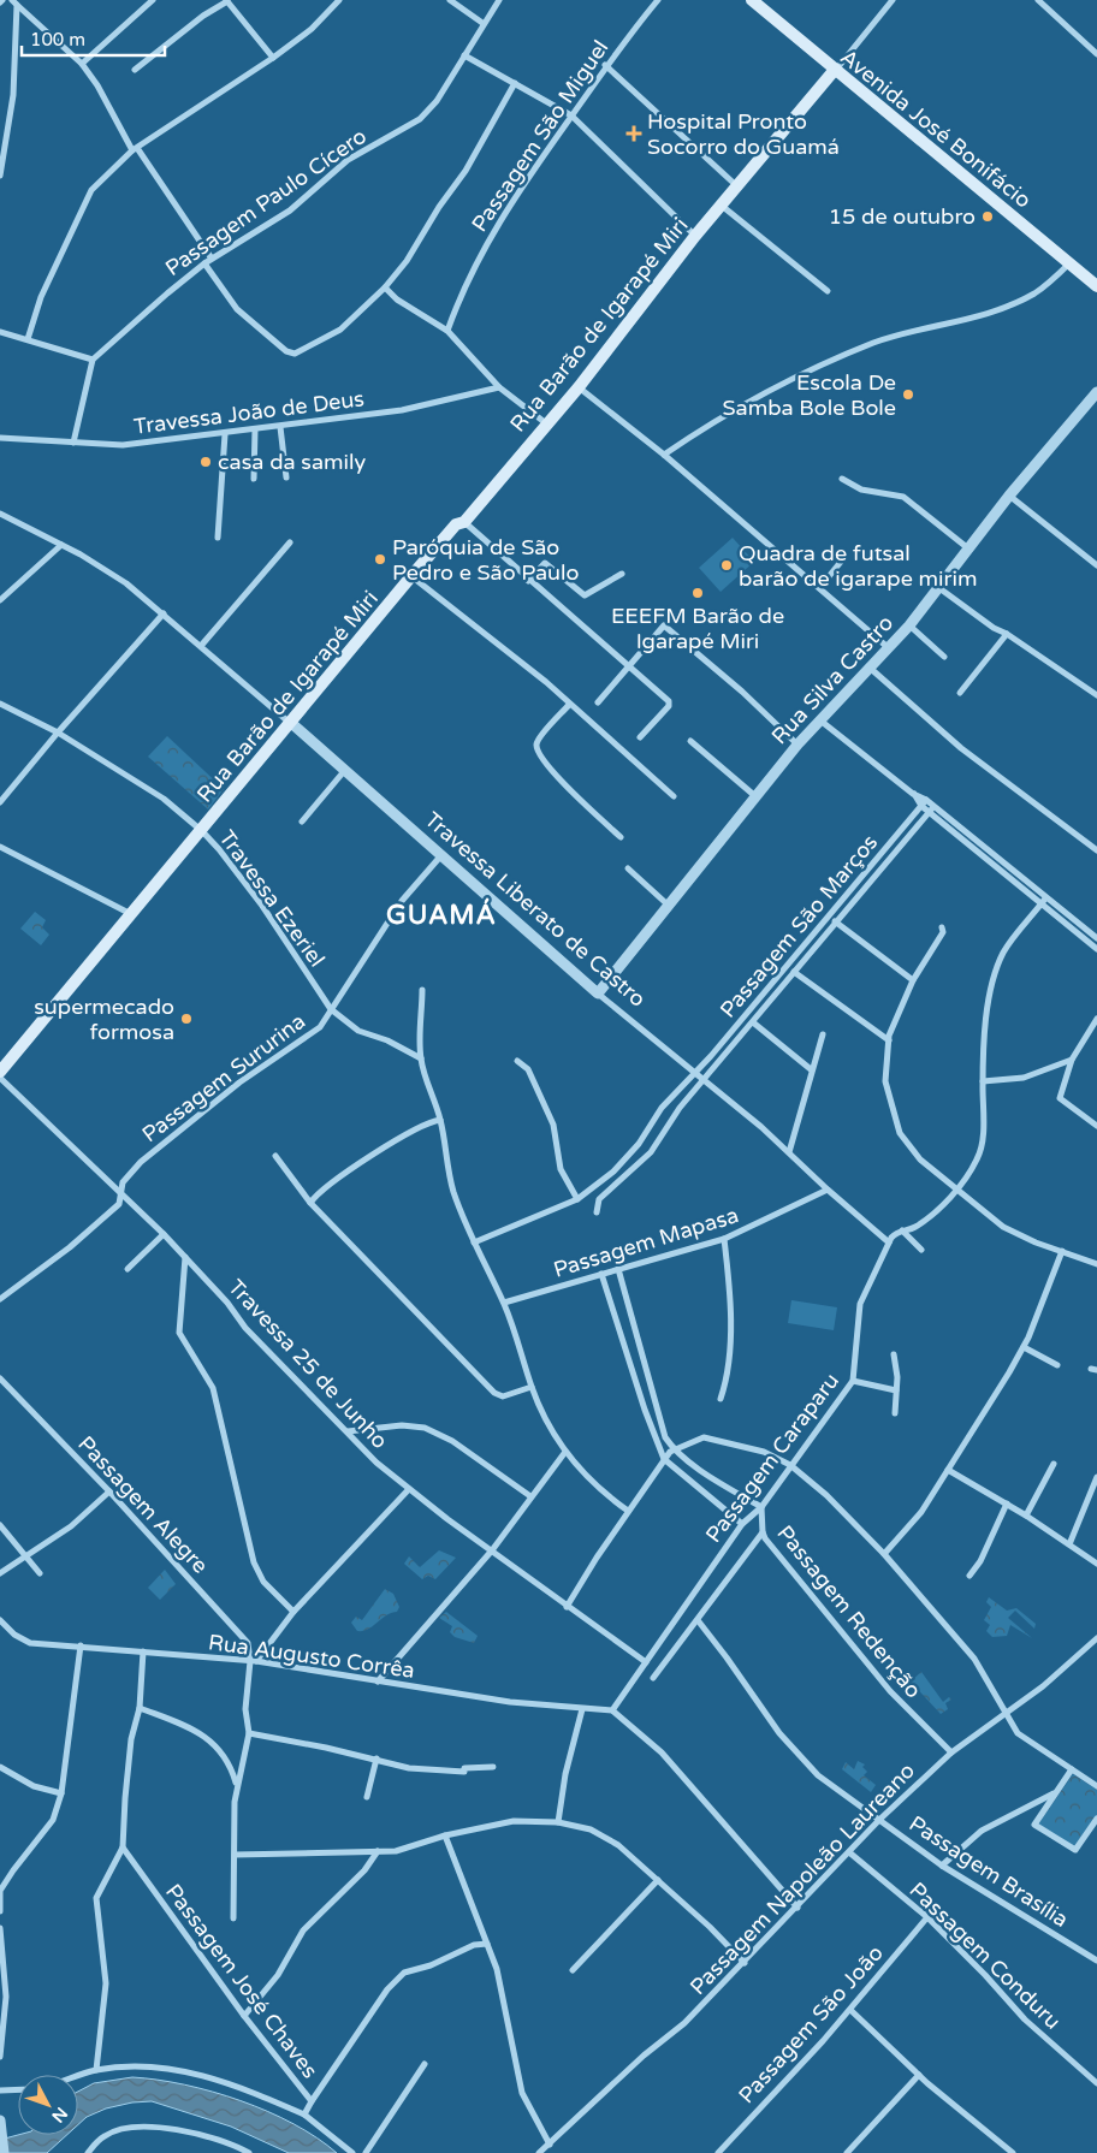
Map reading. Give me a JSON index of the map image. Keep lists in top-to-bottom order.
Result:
{
  "streets": {
    "main road": ["Avenida José Bonifácio", "Rua Barão de Igarapé Miri"],
    "street": [
      "Passagem São Miguel",
      "Passagem Paulo Cícero",
      "Travessa João de Deus",
      "Rua Silva Castro",
      "Travessa Ezeriel",
      "Travessa Liberato de Castro",
      "Passagem São Marços",
      "Passagem Sururina",
      "Passagem Mapasa",
      "Travessa 25 de Junho",
      "Passagem Caraparu",
      "Passagem Alegre",
      "Passagem Redenção",
      "Rua Augusto Corrêa",
      "Passagem Brasília",
      "Passagem Napoleão Laureano",
      "Passagem Conduru",
      "Passagem José Chaves",
      "Passagem São João"
    ]
  },
  "crossings": [
    ["Avenida José Bonifácio", "Rua Barão de Igarapé Miri"],
    ["Rua Barão de Igarapé Miri", "Travessa Ezeriel"],
    ["Rua Barão de Igarapé Miri", "Travessa Liberato de Castro"],
    ["Rua Silva Castro", "Travessa Liberato de Castro"],
    ["Travessa Ezeriel", "Passagem Sururina"],
    ["Travessa Liberato de Castro", "Passagem São Marços"],
    ["Travessa Liberato de Castro", "Passagem Sururina"],
    ["Travessa Liberato de Castro", "Passagem Mapasa"],
    ["Travessa Liberato de Castro", "Passagem Caraparu"],
    ["Passagem Sururina", "Travessa 25 de Junho"],
    ["Travessa 25 de Junho", "Passagem Caraparu"],
    ["Passagem Caraparu", "Passagem Redenção"],
    ["Passagem Caraparu", "Rua Augusto Corrêa"],
    ["Passagem Caraparu", "Passagem Brasília"],
    ["Passagem Alegre", "Rua Augusto Corrêa"],
    ["Passagem Redenção", "Passagem Napoleão Laureano"],
    ["Passagem Brasília", "Passagem Napoleão Laureano"],
    ["Passagem Napoleão Laureano", "Passagem Conduru"],
    ["Passagem Conduru", "Passagem São João"]
  ],
  "districts": ["GUAMÁ"],
  "places": {
    "health": ["Hospital Pronto Socorro do Guamá"],
    "other": [
      "15 de outubro",
      "Escola De Samba Bole Bole",
      "casa da samily",
      "Paróquia de São Pedro e São Paulo",
      "Quadra de futsal barão de igarape mirim",
      "EEEFM Barão de Igarapé Miri",
      "supermecado formosa"
    ]
  },
  "scale_bar": "100 m",
  "north": "bottom right"
}
